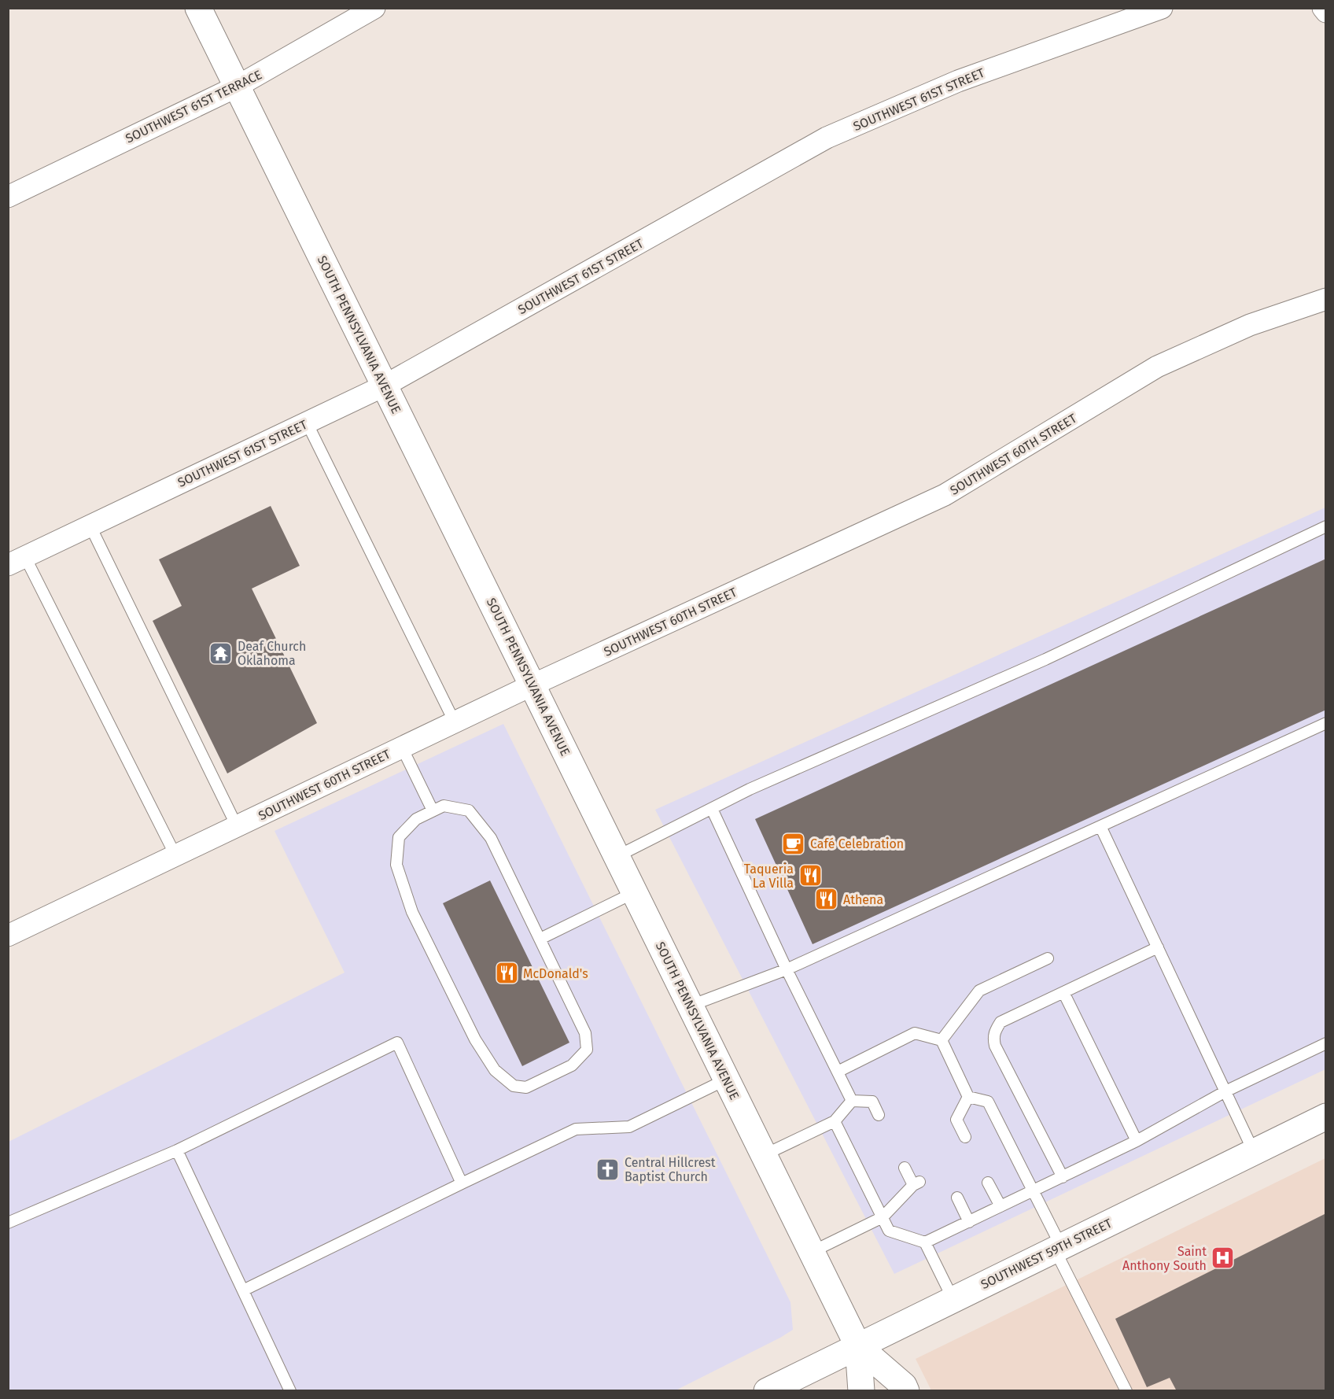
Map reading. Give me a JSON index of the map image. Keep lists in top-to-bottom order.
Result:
{
  "streets": {
    "main road": ["SOUTH PENNSYLVANIA AVENUE", "SOUTHWEST 59TH STREET"],
    "street": ["SOUTHWEST 61ST STREET", "SOUTHWEST 61ST TERRACE", "SOUTHWEST 60TH STREET"]
  },
  "crossings": [
    ["SOUTHWEST 61ST STREET", "SOUTH PENNSYLVANIA AVENUE"],
    ["SOUTHWEST 61ST TERRACE", "SOUTH PENNSYLVANIA AVENUE"],
    ["SOUTH PENNSYLVANIA AVENUE", "SOUTHWEST 60TH STREET"],
    ["SOUTH PENNSYLVANIA AVENUE", "SOUTHWEST 59TH STREET"]
  ],
  "places": {
    "temple": ["Deaf Church Oklahoma"],
    "cafe": ["Café Celebration"],
    "restaurant": ["Taqueria La Villa", "Athena", "McDonald's"],
    "church": ["Central Hillcrest Baptist Church"],
    "hospital": ["Saint Anthony South"]
  }
}
